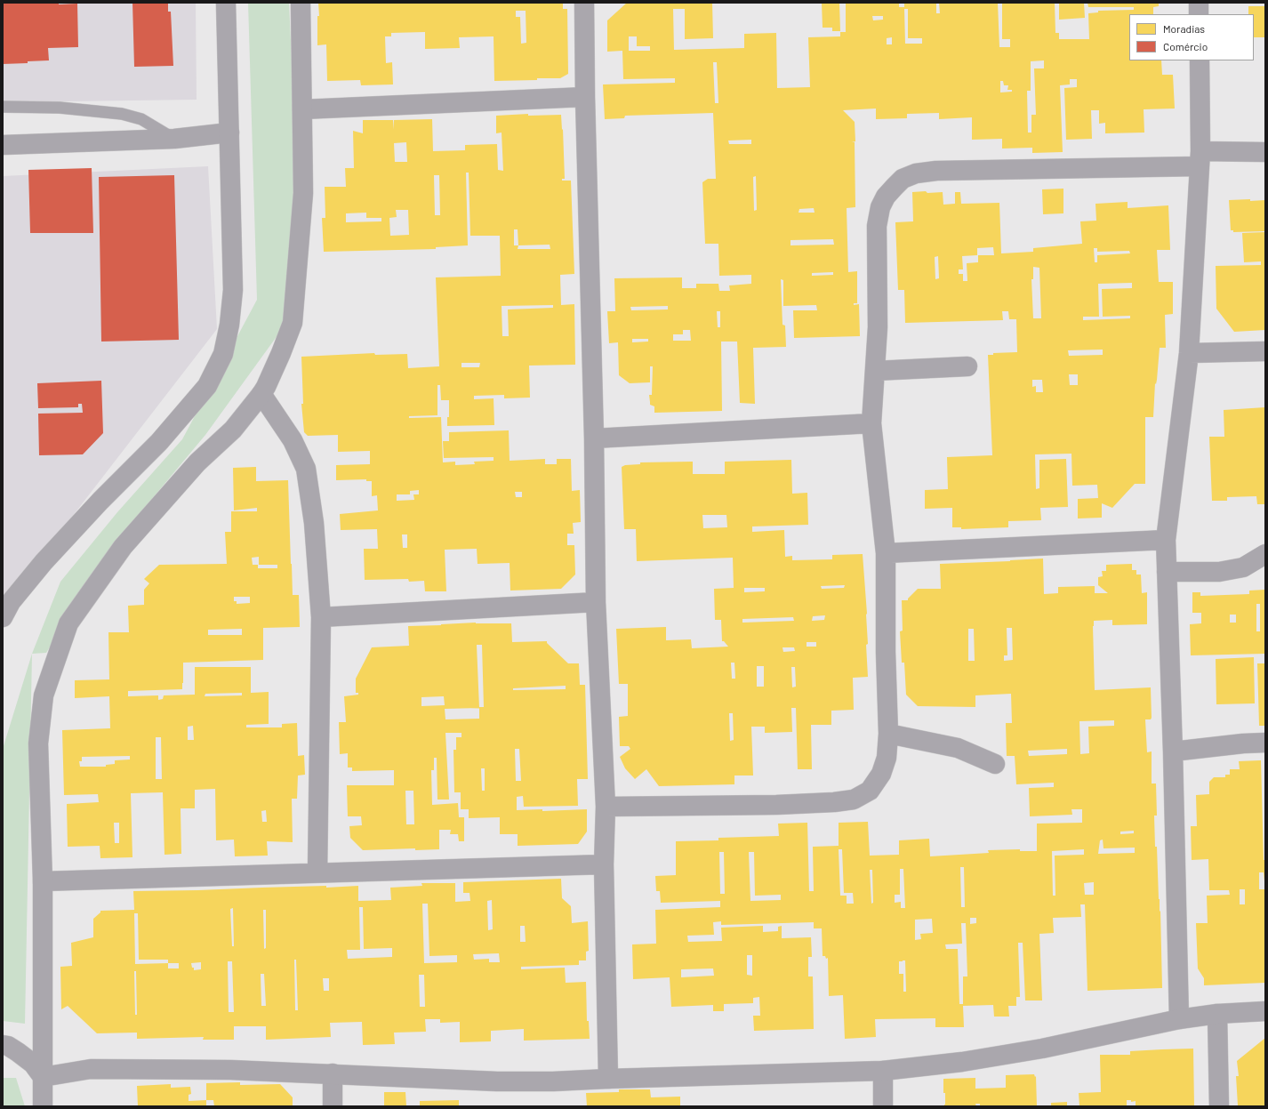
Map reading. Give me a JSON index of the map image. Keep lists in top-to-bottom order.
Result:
{
  "legend": ["Moradias", "Comércio"]
}
